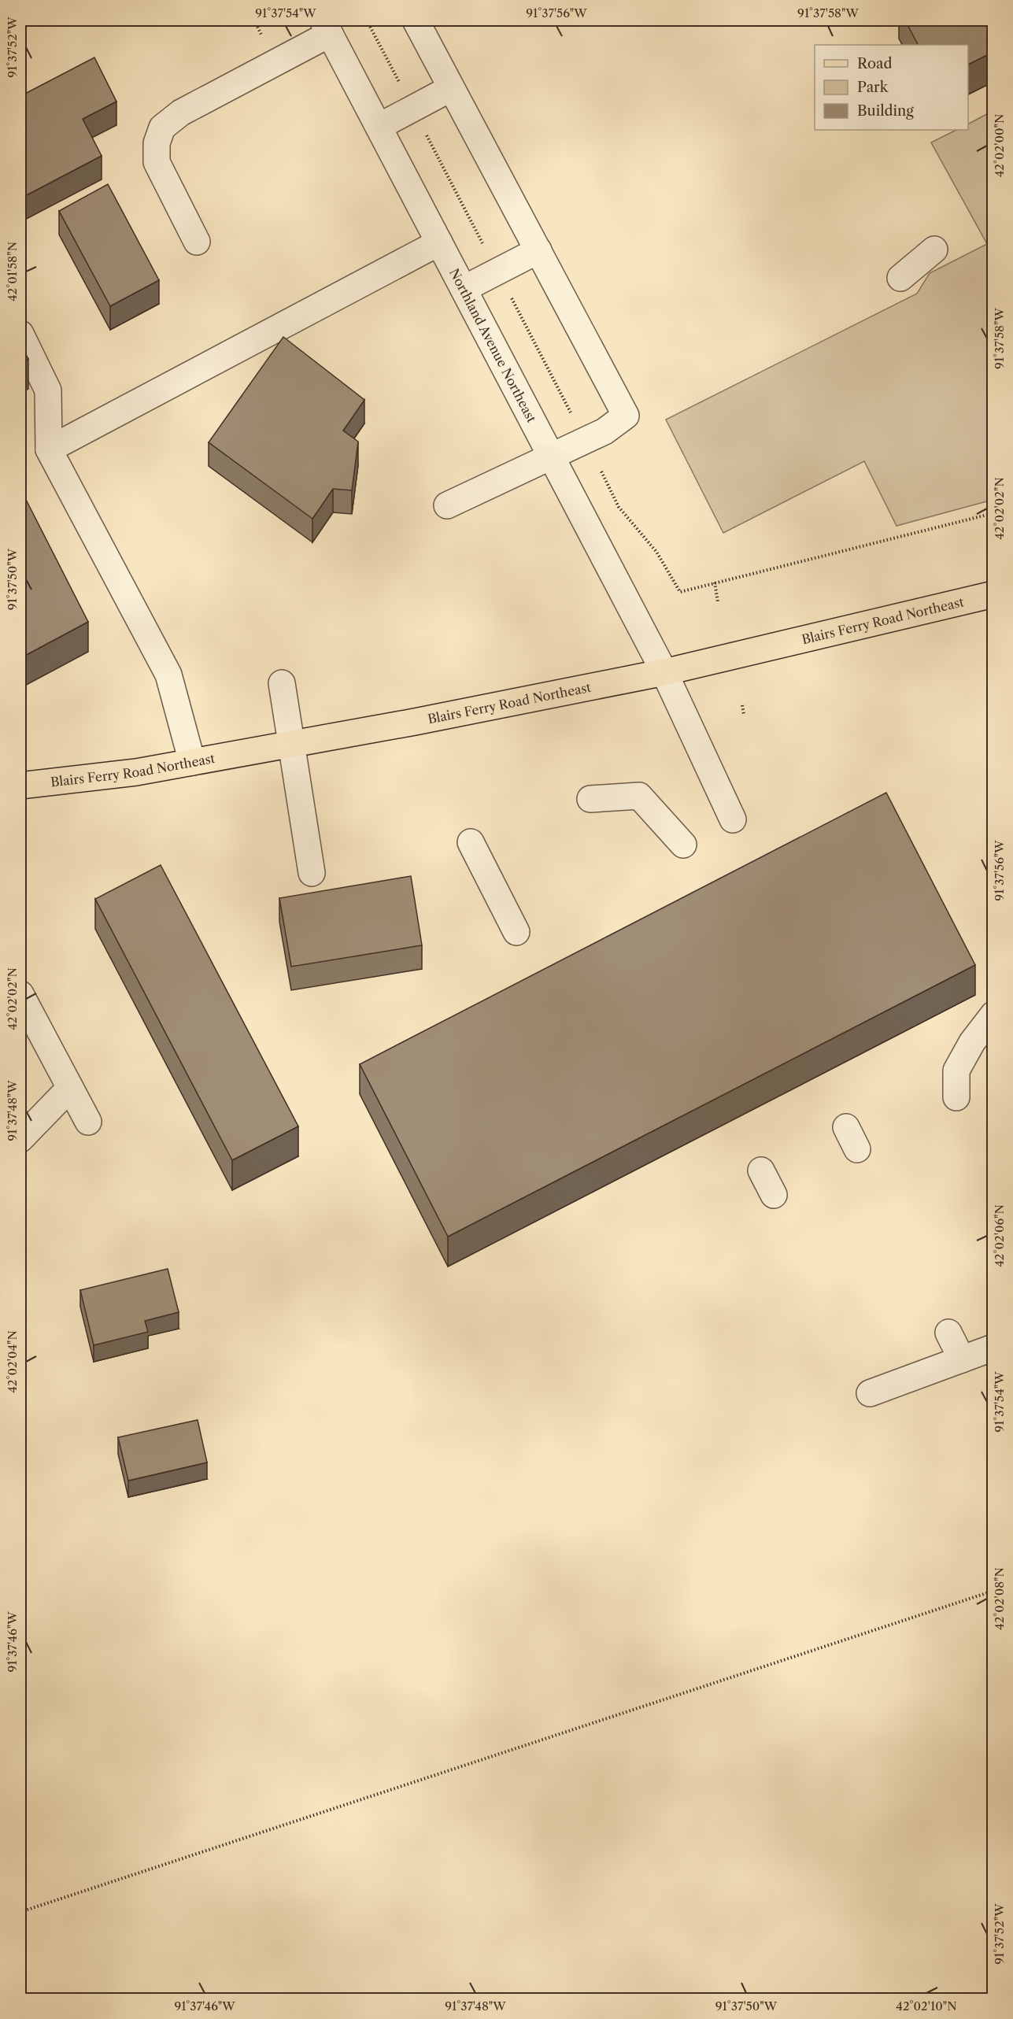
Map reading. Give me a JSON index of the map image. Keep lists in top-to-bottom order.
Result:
{
  "streets": {
    "main road": ["Blairs Ferry Road Northeast"],
    "street": ["Northland Avenue Northeast"]
  },
  "crossings": [
    ["Northland Avenue Northeast", "Blairs Ferry Road Northeast"]
  ],
  "legend": ["Road", "Park", "Building"],
  "coordinates": [
    "91°37'54\"W",
    "91°37'56\"W",
    "91°37'58\"W",
    "91°37'52\"W",
    "42°02'00\"N",
    "42°01'58\"N",
    "42°02'02\"N",
    "91°37'50\"W",
    "91°37'48\"W",
    "42°02'06\"N",
    "42°02'04\"N",
    "42°02'08\"N",
    "91°37'46\"W",
    "42°02'10\"N"
  ]
}
